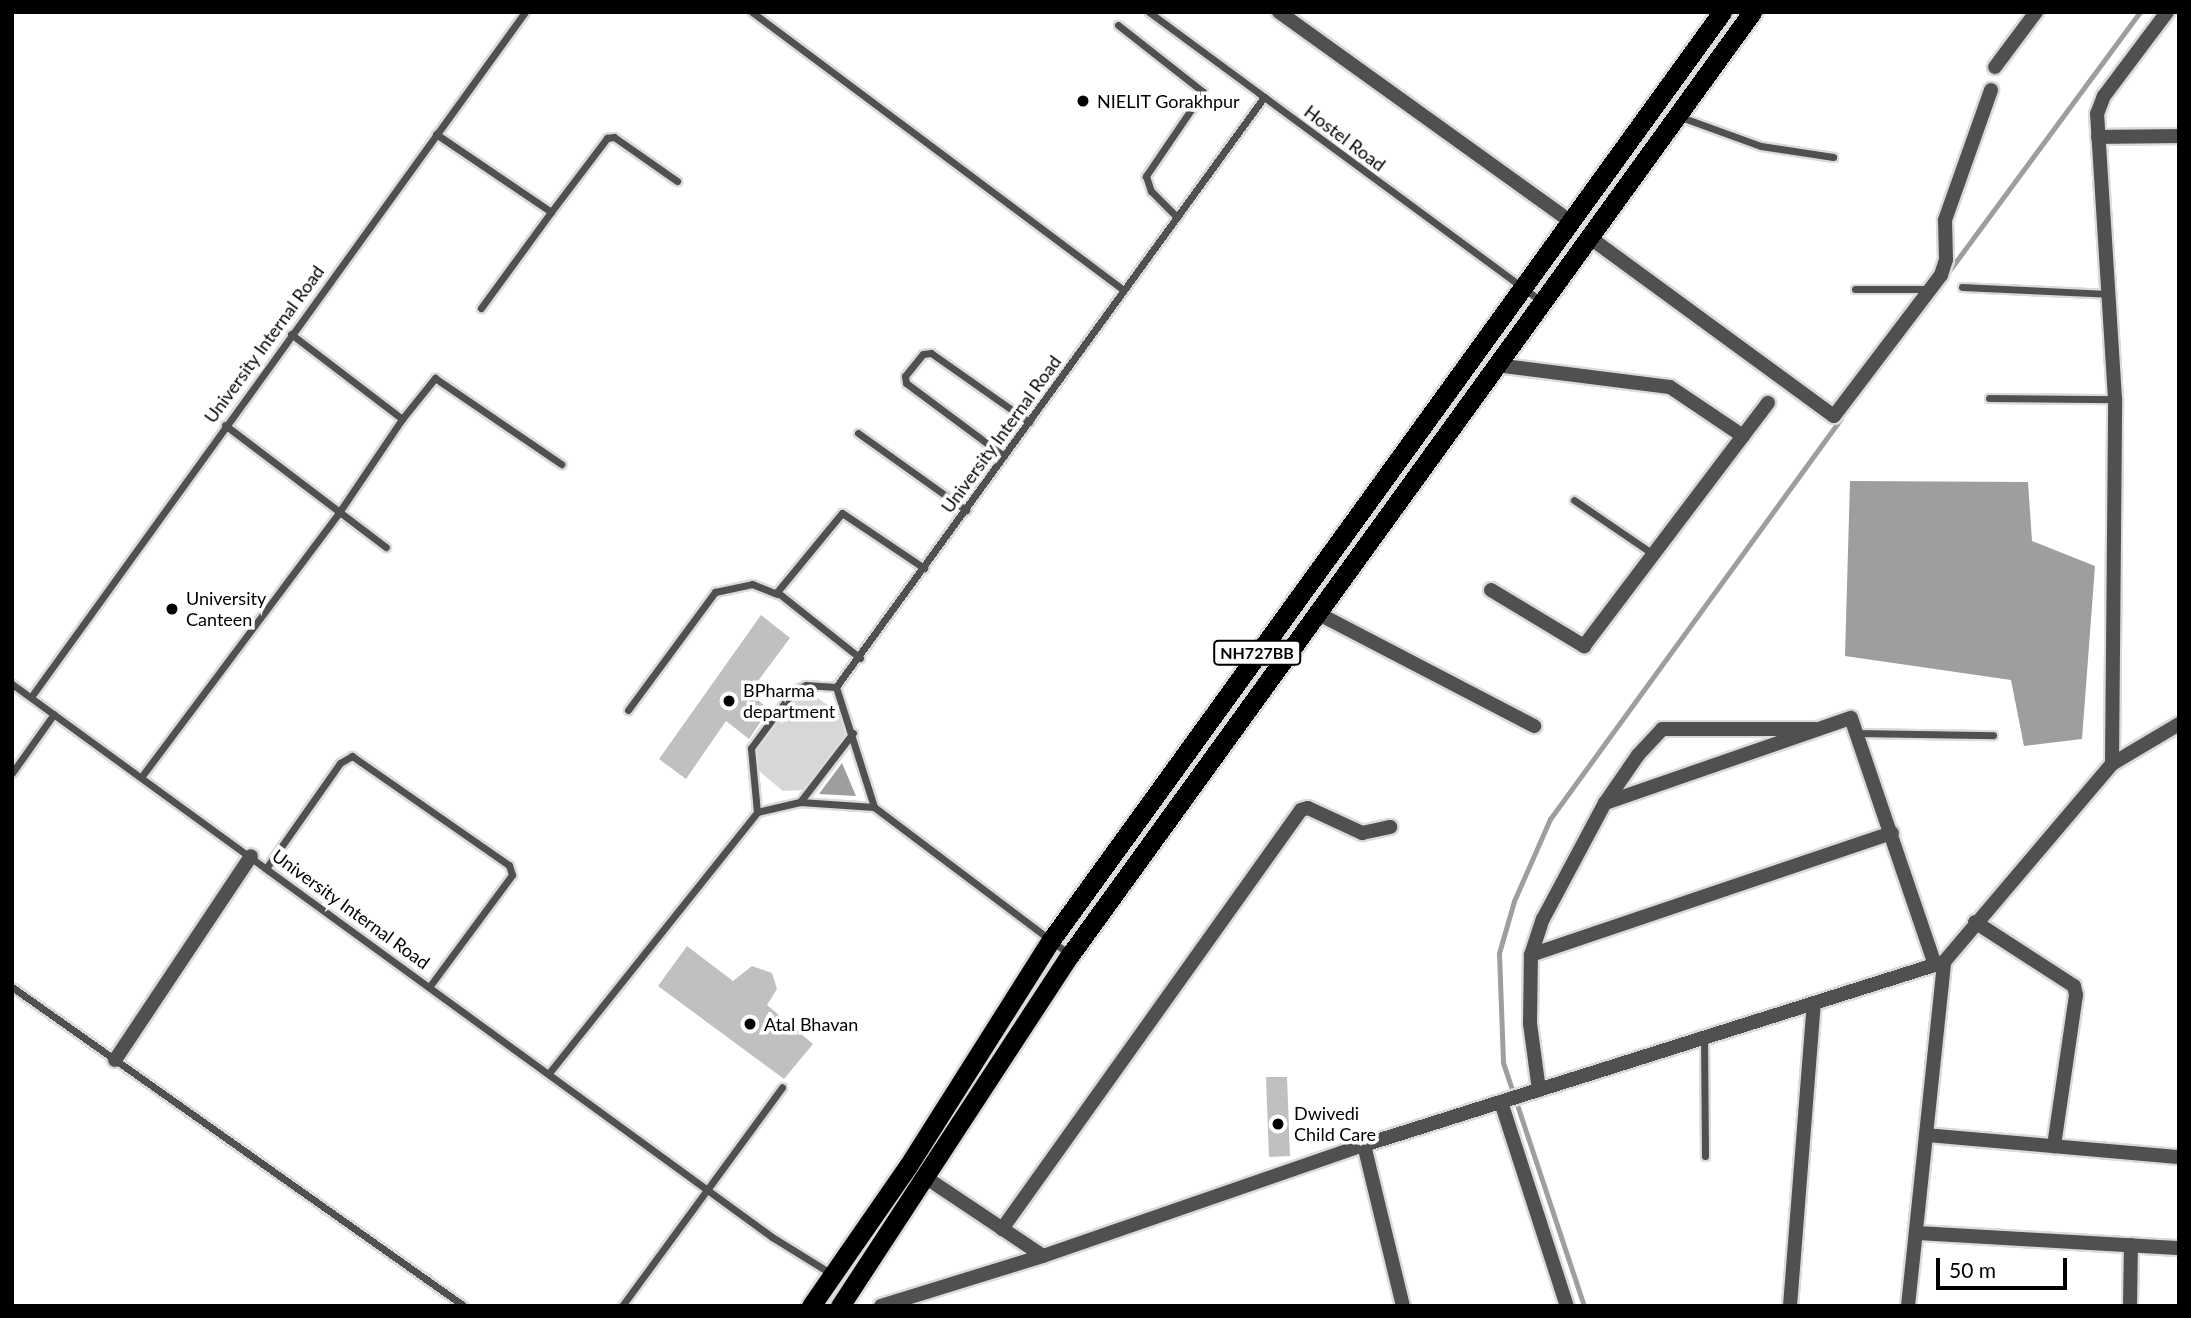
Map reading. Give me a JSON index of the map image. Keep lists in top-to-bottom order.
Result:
{
  "streets": {
    "highway": ["NH727BB"],
    "lane": ["Hostel Road", "University Internal Road"]
  },
  "crossings": [
    ["Hostel Road", "University Internal Road"],
    ["Hostel Road", "NH727BB"],
    ["University Internal Road", "NH727BB"]
  ],
  "places": [
    "NIELIT Gorakhpur",
    "University Canteen",
    "BPharma department",
    "Atal Bhavan",
    "Dwivedi Child Care"
  ],
  "scale_bar": "50 m"
}
